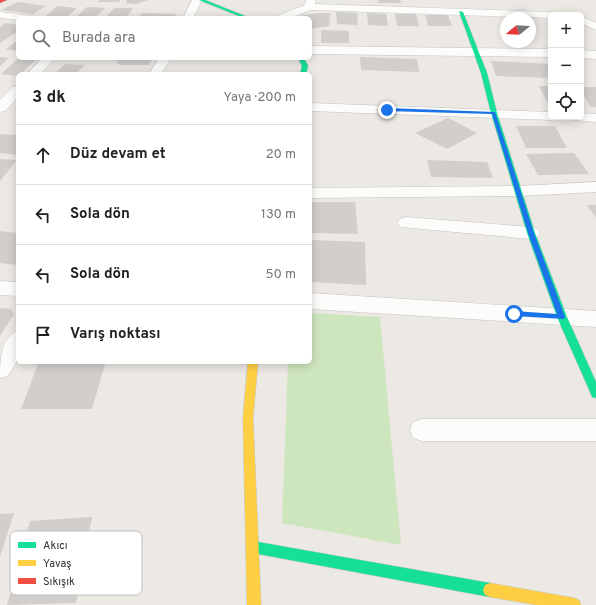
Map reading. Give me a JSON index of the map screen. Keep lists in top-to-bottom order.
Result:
{
  "legend": ["Akıcı", "Yavaş", "Sıkışık"],
  "north": "left",
  "page": {
    "map_buttons": ["+", "−"],
    "search": "Burada ara",
    "heading": ["3 dk", "Yaya · 200 m"],
    "list": [
      ["Düz devam et", "20 m"],
      ["Sola dön", "130 m"],
      ["Sola dön", "50 m"],
      "Varış noktası"
    ]
  }
}
